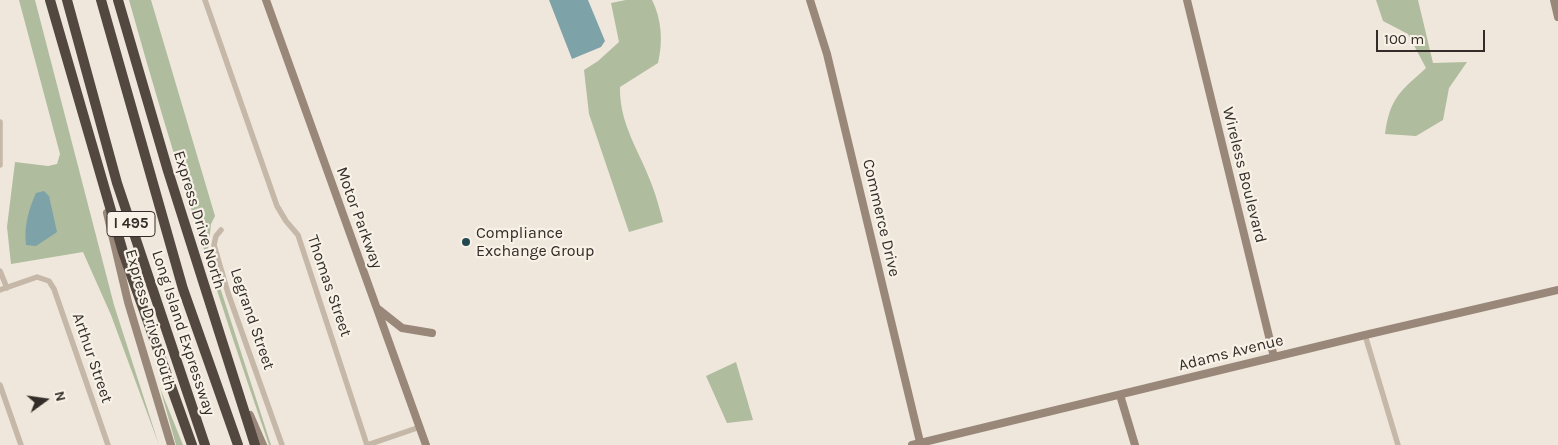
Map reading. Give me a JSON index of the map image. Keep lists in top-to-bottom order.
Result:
{
  "streets": {
    "highway": [
      "Express Drive North",
      "I 495",
      "Express Drive South",
      "Long Island Expressway"
    ],
    "street": [
      "Wireless Boulevard",
      "Motor Parkway",
      "Commerce Drive",
      "Thomas Street",
      "Legrand Street",
      "Adams Avenue",
      "Arthur Street"
    ]
  },
  "crossings": [
    ["Wireless Boulevard", "Adams Avenue"],
    ["Commerce Drive", "Adams Avenue"]
  ],
  "places": ["Compliance Exchange Group"],
  "scale_bar": "100 m",
  "north": "right"
}
